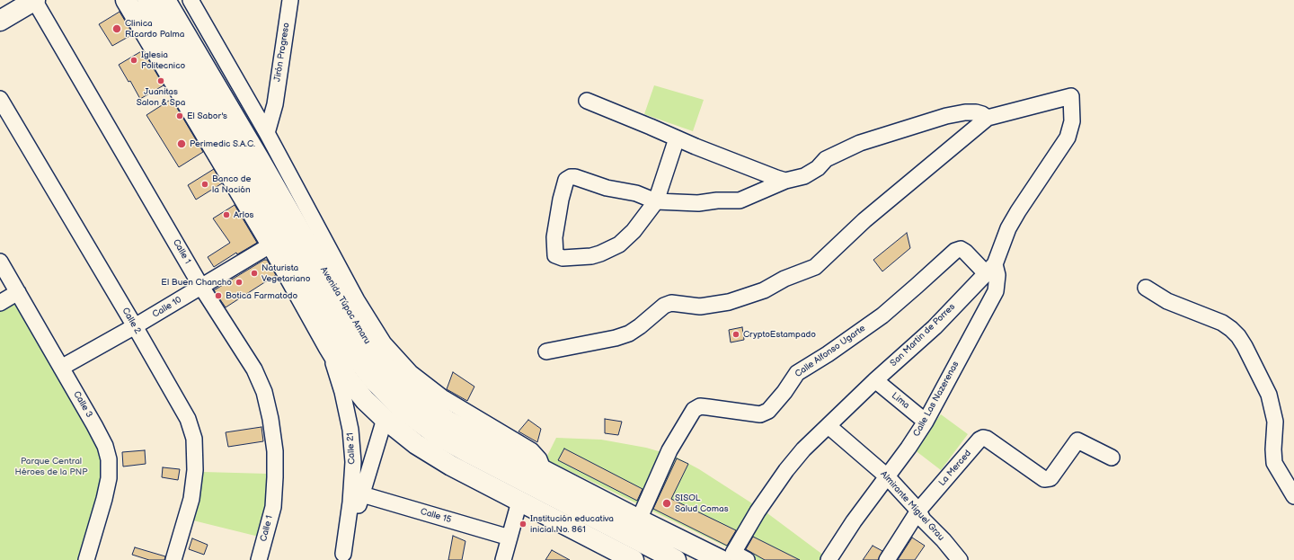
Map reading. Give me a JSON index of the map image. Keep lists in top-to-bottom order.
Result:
{
  "streets": {
    "main road": ["Avenida Túpac Amaru"],
    "street": [
      "Jirón Progreso",
      "Calle 1",
      "Calle 10",
      "Calle 2",
      "San Martin de Porres",
      "Calle Alfonso Ugarte",
      "Calle Las Nazerenas",
      "Lima",
      "Calle 3",
      "Calle 21",
      "La Merced",
      "Almirante Miguel Grau",
      "Calle 15"
    ]
  },
  "crossings": [
    ["Calle 1", "Calle 10"],
    ["Avenida Túpac Amaru", "San Martin de Porres"],
    ["Avenida Túpac Amaru", "Calle Alfonso Ugarte"],
    ["Calle 10", "Calle 2"],
    ["Calle 10", "Calle 3"],
    ["San Martin de Porres", "Calle Alfonso Ugarte"],
    ["San Martin de Porres", "Calle Las Nazerenas"],
    ["San Martin de Porres", "Lima"],
    ["San Martin de Porres", "Almirante Miguel Grau"],
    ["Calle Alfonso Ugarte", "Calle Las Nazerenas"],
    ["Calle Las Nazerenas", "Lima"],
    ["Calle Las Nazerenas", "Almirante Miguel Grau"],
    ["Calle 21", "Calle 15"],
    ["La Merced", "Almirante Miguel Grau"]
  ],
  "parks": ["Parque Central Héroes de la PNP"],
  "places": [
    "Clinica RIcardo Palma",
    "Iglesia Politecnico",
    "Juanitas Salon & Spa",
    "El Sabor's",
    "Perimedic S.A.C.",
    "Banco de la Nación",
    "Arlos",
    "Naturista Vegetariano",
    "El Buen Chancho",
    "Botica Farmatodo",
    "CryptoEstampado",
    "SISOL Salud Comas",
    "Institución educativa inicial No. 861"
  ]
}
